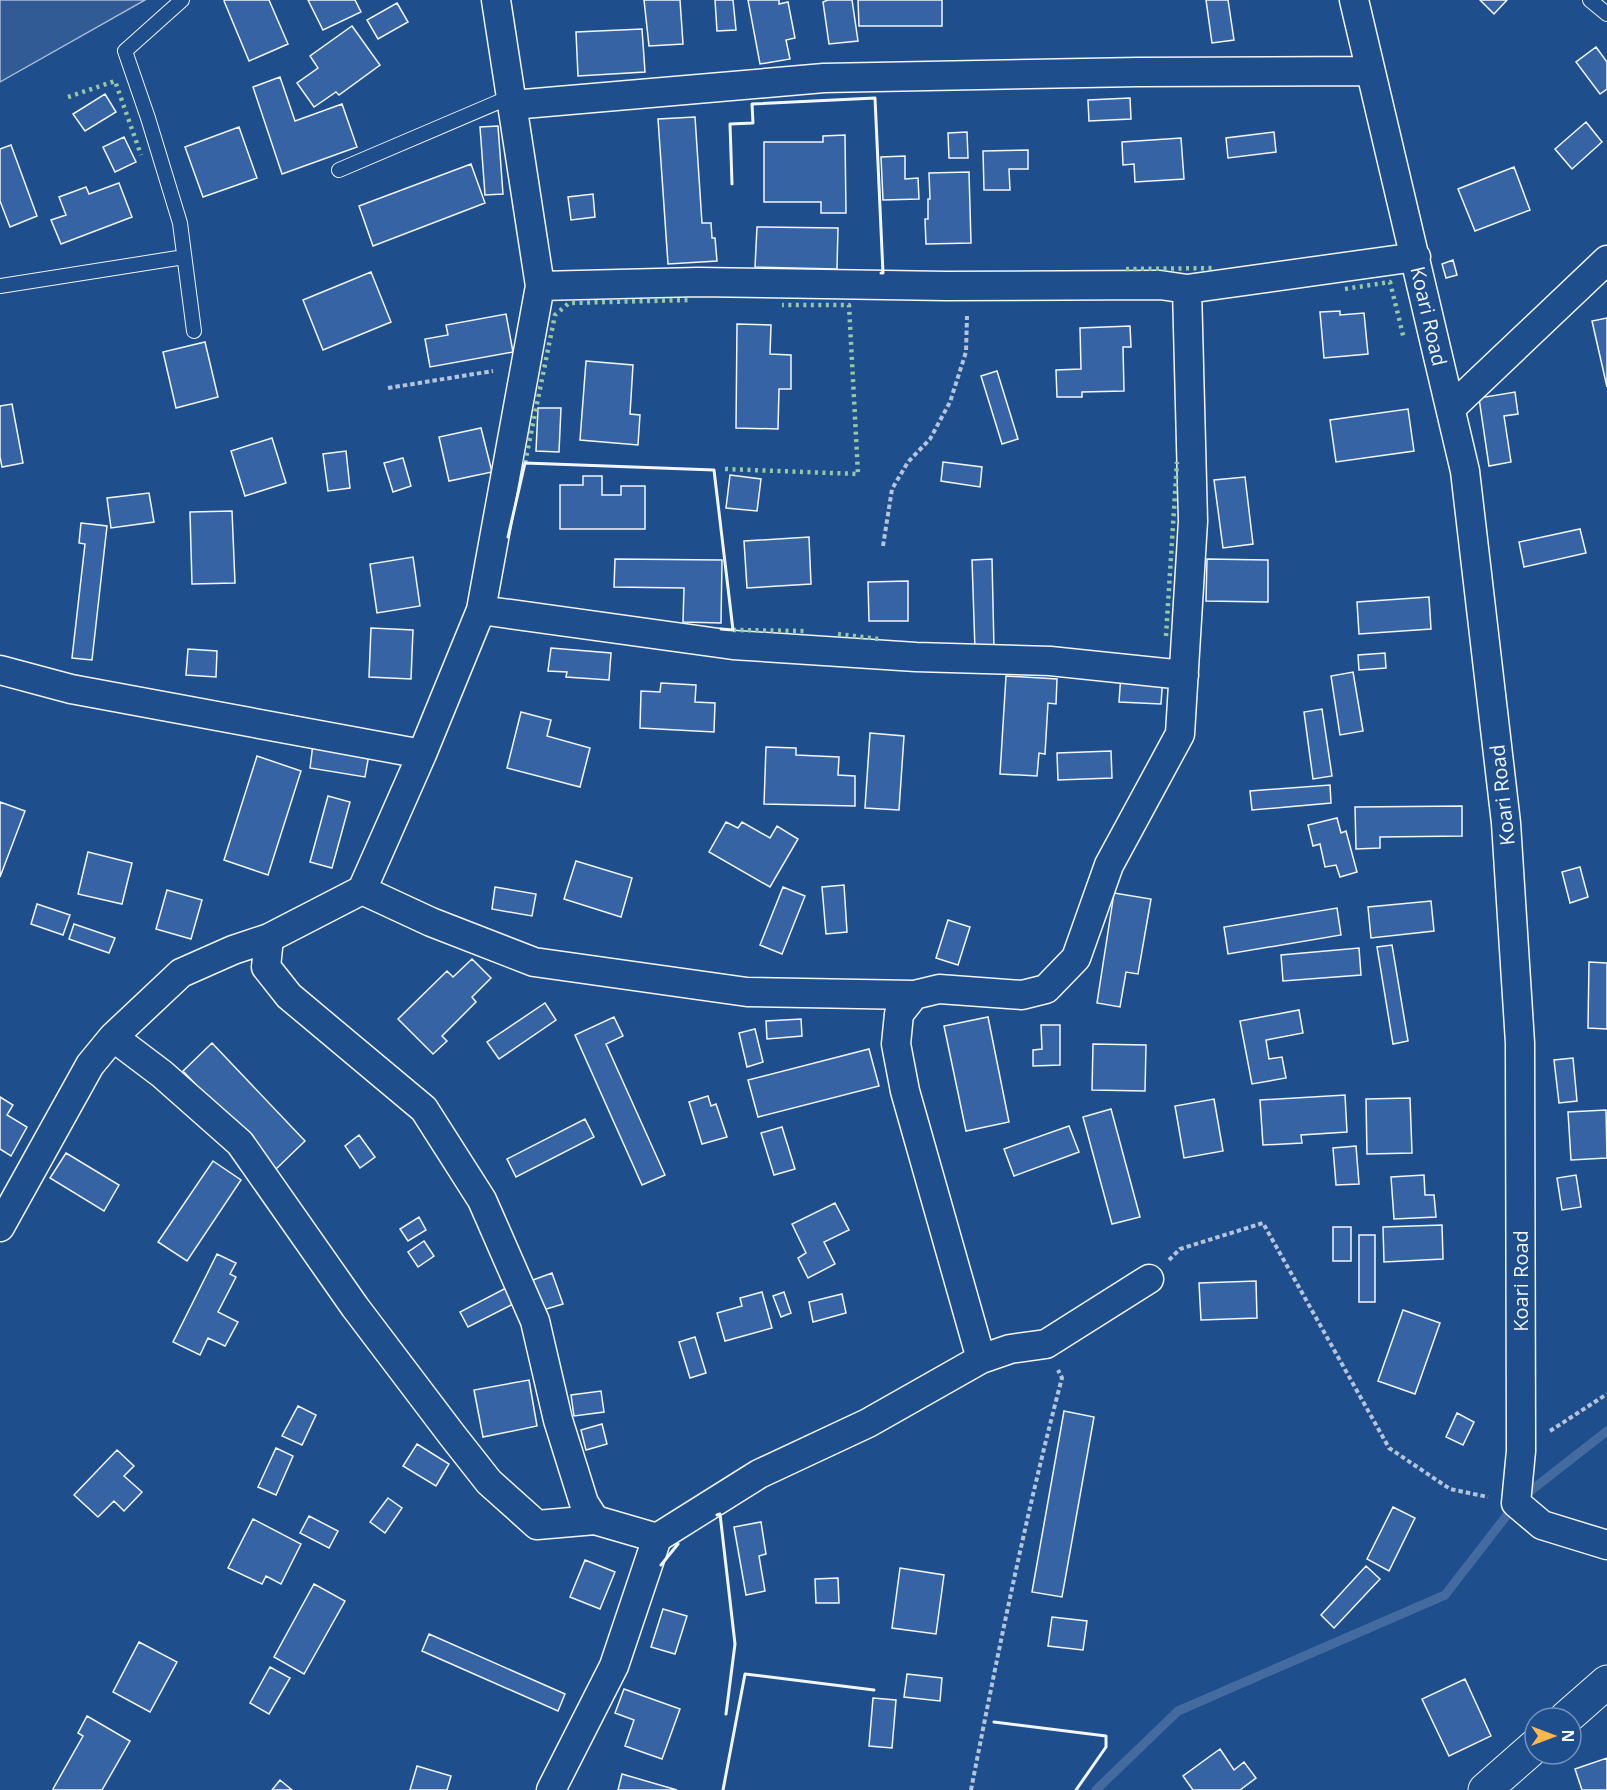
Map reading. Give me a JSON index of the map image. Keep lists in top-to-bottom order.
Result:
{
  "streets": {
    "street": ["Koari Road"]
  },
  "north": "right"
}
